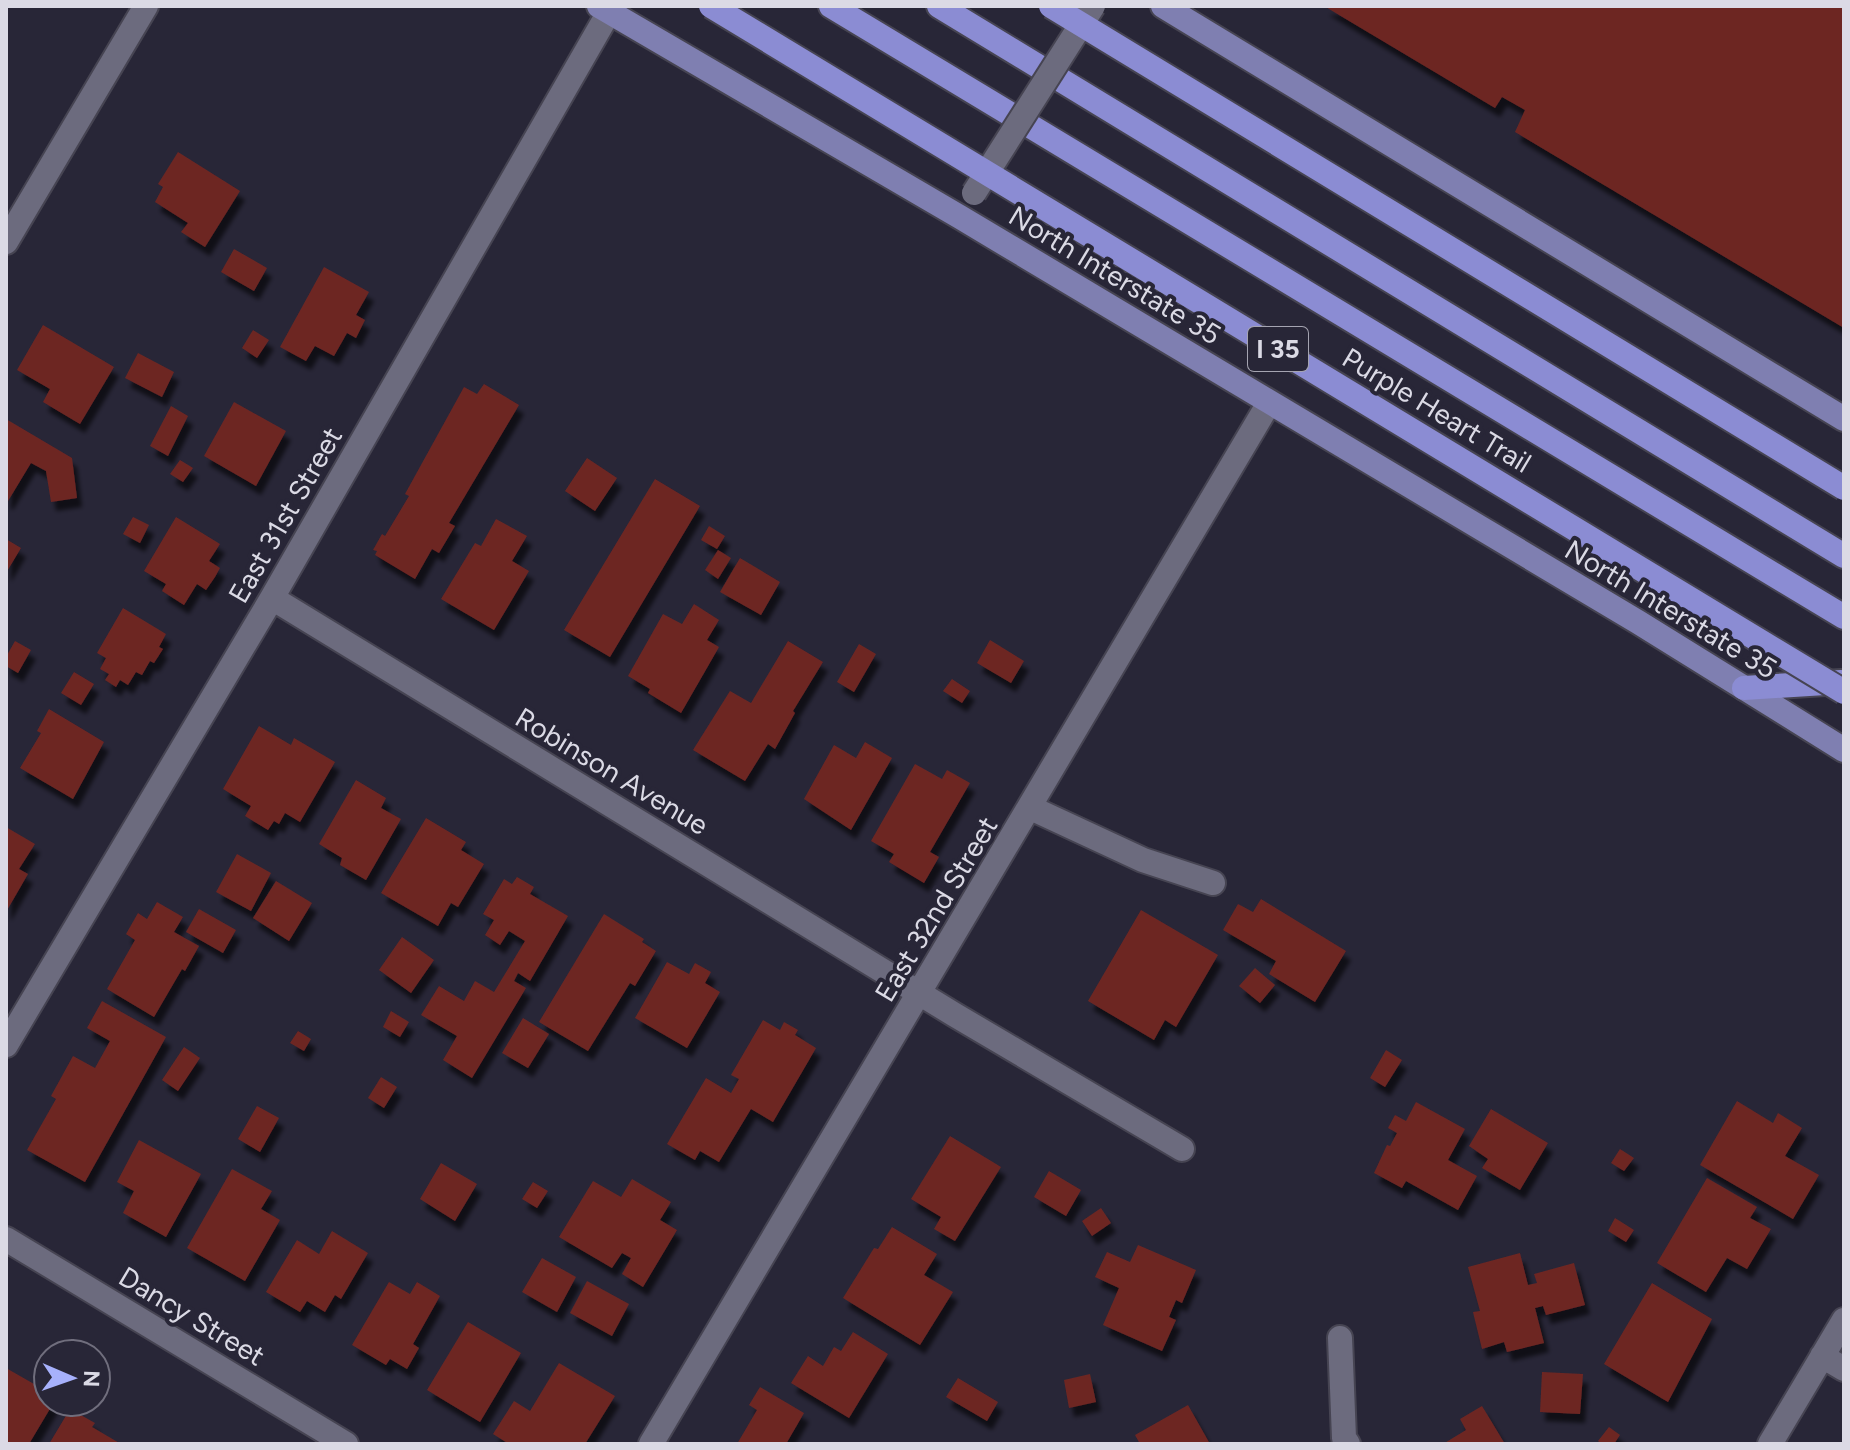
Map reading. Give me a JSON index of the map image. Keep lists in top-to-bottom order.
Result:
{
  "streets": {
    "highway": ["I 35", "Purple Heart Trail"],
    "main road": ["North Interstate 35"],
    "street": [
      "East 31st Street",
      "Robinson Avenue",
      "East 32nd Street",
      "Dancy Street"
    ]
  },
  "crossings": [
    ["North Interstate 35", "East 31st Street"],
    ["North Interstate 35", "East 32nd Street"],
    ["East 31st Street", "Robinson Avenue"],
    ["Robinson Avenue", "East 32nd Street"]
  ],
  "north": "right"
}
